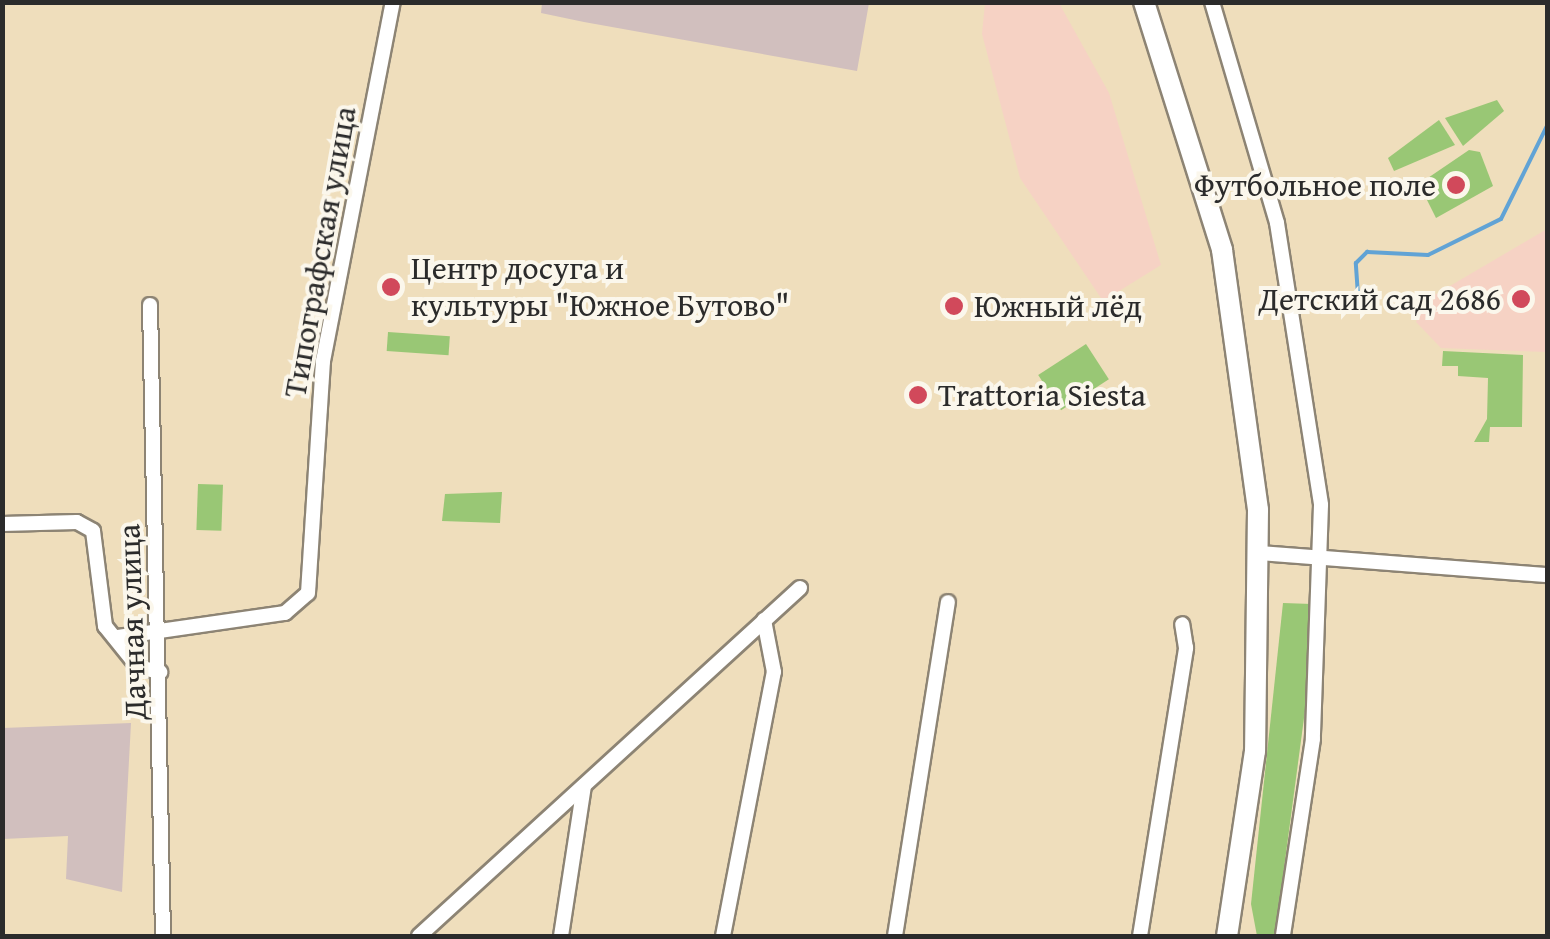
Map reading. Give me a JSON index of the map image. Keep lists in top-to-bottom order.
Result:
{
  "streets": {
    "street": ["Типографская улица", "Дачная улица"]
  },
  "crossings": [
    ["Типографская улица", "Дачная улица"]
  ],
  "places": [
    "Футбольное поле",
    "Центр досуга и культуры \"Южное Бутово\"",
    "Детский сад 2686",
    "Южный лёд",
    "Trattoria Siesta"
  ]
}
